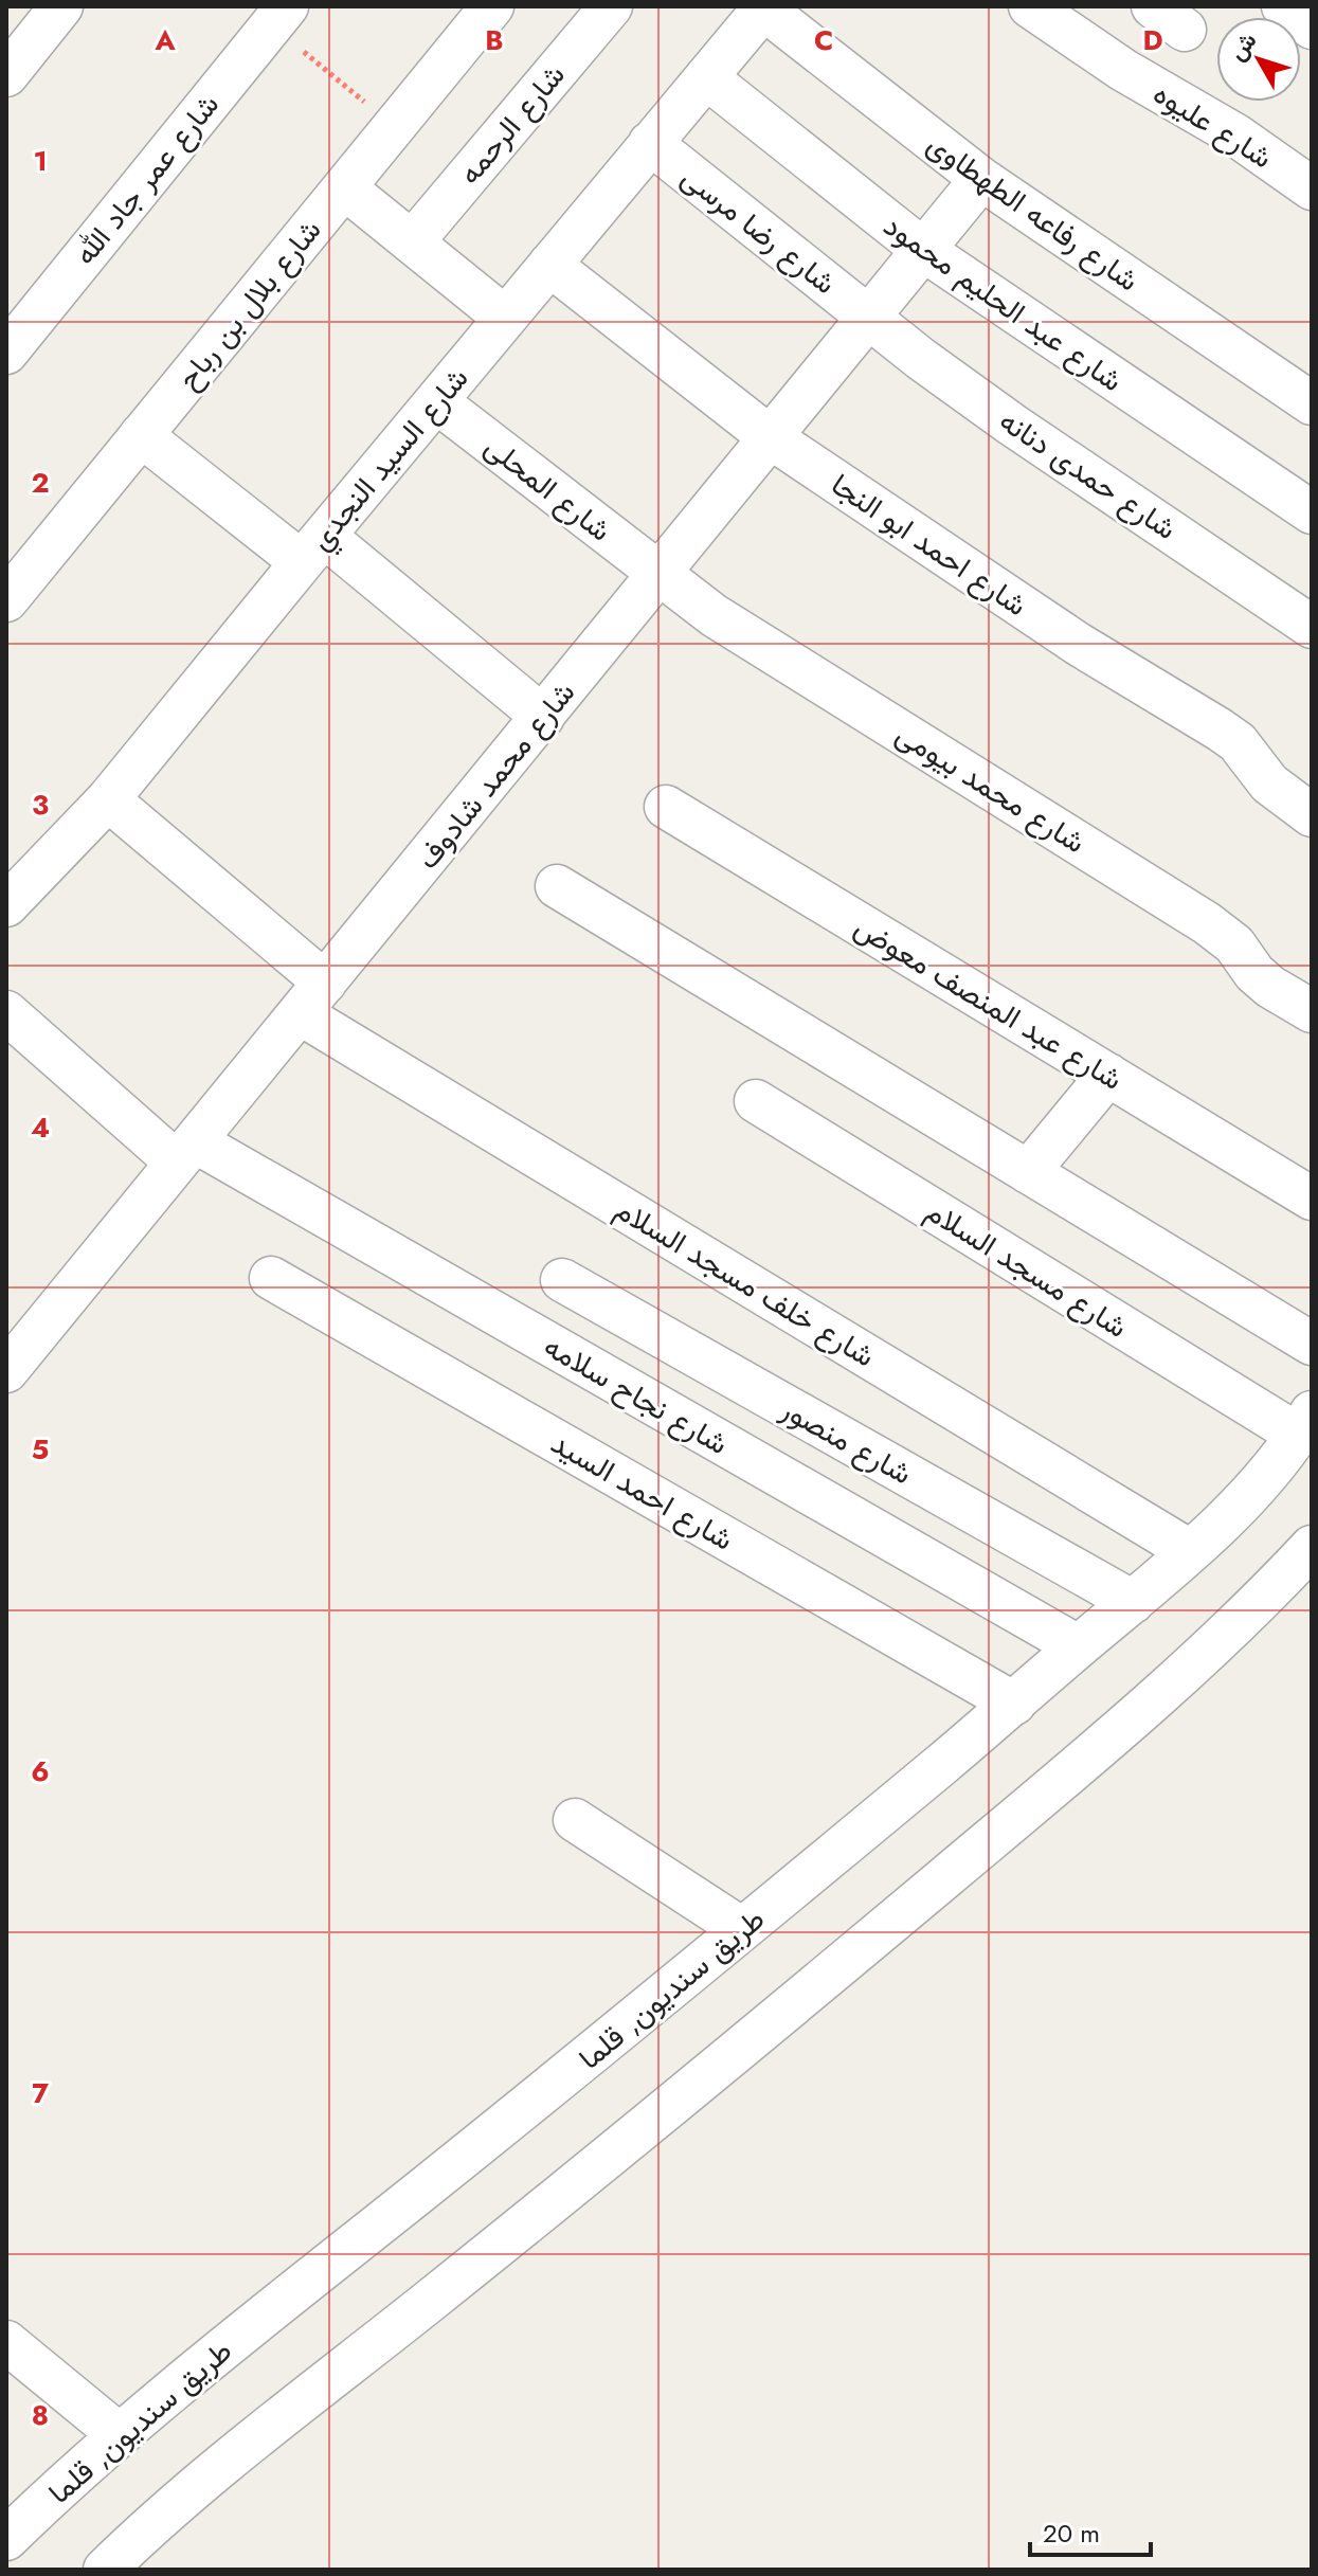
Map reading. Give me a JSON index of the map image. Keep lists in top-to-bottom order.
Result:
{
  "streets": {
    "street": [
      "شارع الرحمه",
      "شارع عليوه",
      "شارع عمر جاد الله",
      "شارع رفاعه الطهطاوى",
      "شارع رضا مرسى",
      "شارع عبد الحليم محمود",
      "شارع بلال بن رباح",
      "شارع السيد النجدي",
      "شارع حمدى دنانه",
      "شارع المحلى",
      "شارع احمد ابو النجا",
      "شارع محمد شادوف",
      "شارع محمد بيومى",
      "شارع عبد المنصف معوض",
      "شارع مسجد السلام",
      "شارع خلف مسجد السلام",
      "شارع نجاح سلامه",
      "شارع منصور",
      "شارع احمد السيد",
      "طريق سنديون, قلما"
    ]
  },
  "crossings": [
    ["شارع رفاعه الطهطاوى", "شارع السيد النجدي"],
    ["شارع رفاعه الطهطاوى", "شارع محمد شادوف"],
    ["شارع رضا مرسى", "شارع السيد النجدي"],
    ["شارع رضا مرسى", "شارع حمدى دنانه"],
    ["شارع رضا مرسى", "شارع محمد شادوف"],
    ["شارع عبد الحليم محمود", "شارع السيد النجدي"],
    ["شارع عبد الحليم محمود", "شارع محمد شادوف"],
    ["شارع السيد النجدي", "شارع المحلى"],
    ["شارع السيد النجدي", "شارع احمد ابو النجا"],
    ["شارع السيد النجدي", "شارع خلف مسجد السلام"],
    ["شارع حمدى دنانه", "شارع محمد شادوف"],
    ["شارع المحلى", "شارع محمد شادوف"],
    ["شارع المحلى", "شارع محمد بيومى"],
    ["شارع احمد ابو النجا", "شارع محمد شادوف"],
    ["شارع محمد شادوف", "شارع محمد بيومى"],
    ["شارع محمد شادوف", "شارع خلف مسجد السلام"],
    ["شارع محمد شادوف", "شارع نجاح سلامه"],
    ["شارع مسجد السلام", "طريق سنديون, قلما"],
    ["شارع خلف مسجد السلام", "طريق سنديون, قلما"],
    ["شارع نجاح سلامه", "طريق سنديون, قلما"],
    ["شارع منصور", "طريق سنديون, قلما"],
    ["شارع احمد السيد", "طريق سنديون, قلما"]
  ],
  "scale_bar": "20 m",
  "north": "top left",
  "grid": {
    "columns": [
      "A",
      "B",
      "C",
      "D"
    ],
    "rows": [
      "1",
      "2",
      "3",
      "4",
      "5",
      "6",
      "7",
      "8"
    ]
  }
}
